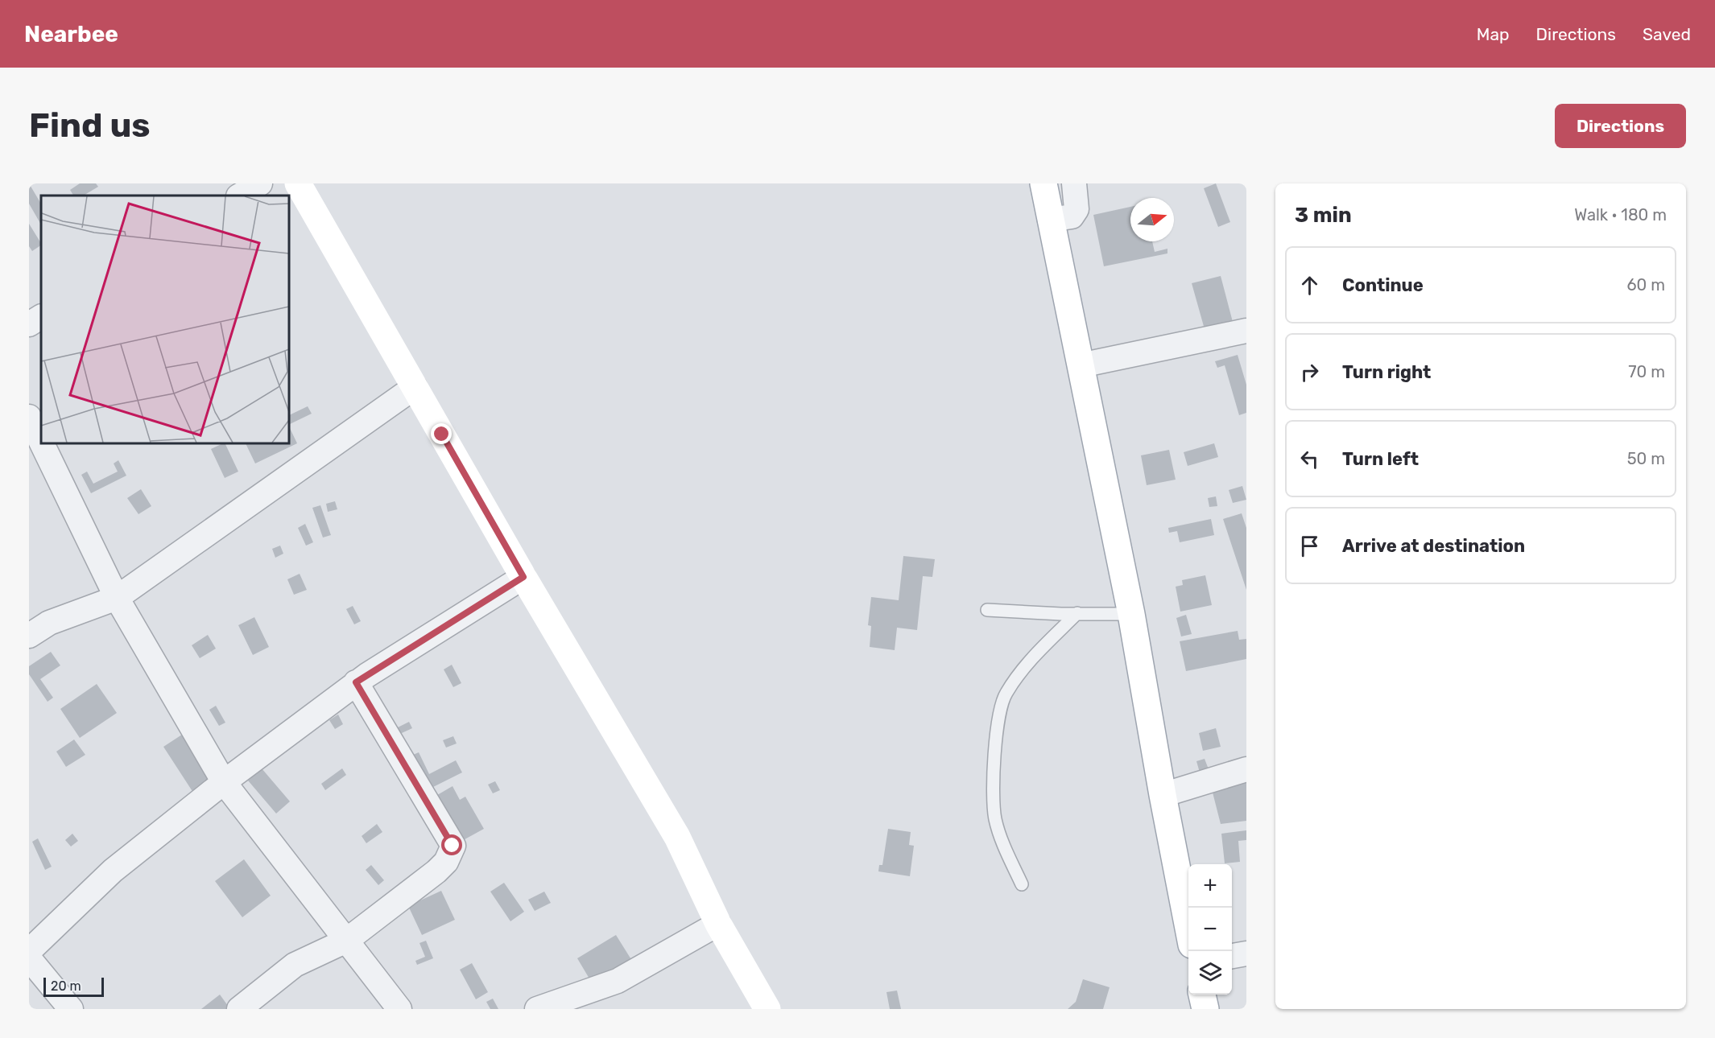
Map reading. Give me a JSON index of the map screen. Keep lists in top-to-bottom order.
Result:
{
  "scale_bar": "20 m",
  "north": "right",
  "page": {
    "header": "Nearbee",
    "nav": ["Map", "Directions", "Saved"],
    "buttons": "Directions",
    "title": "Find us",
    "heading": ["3 min", "Walk · 180 m"],
    "list": [
      ["Continue", "60 m"],
      ["Turn right", "70 m"],
      ["Turn left", "50 m"],
      "Arrive at destination"
    ],
    "map_buttons": ["+", "−"],
    "scale": "20 m"
  }
}
